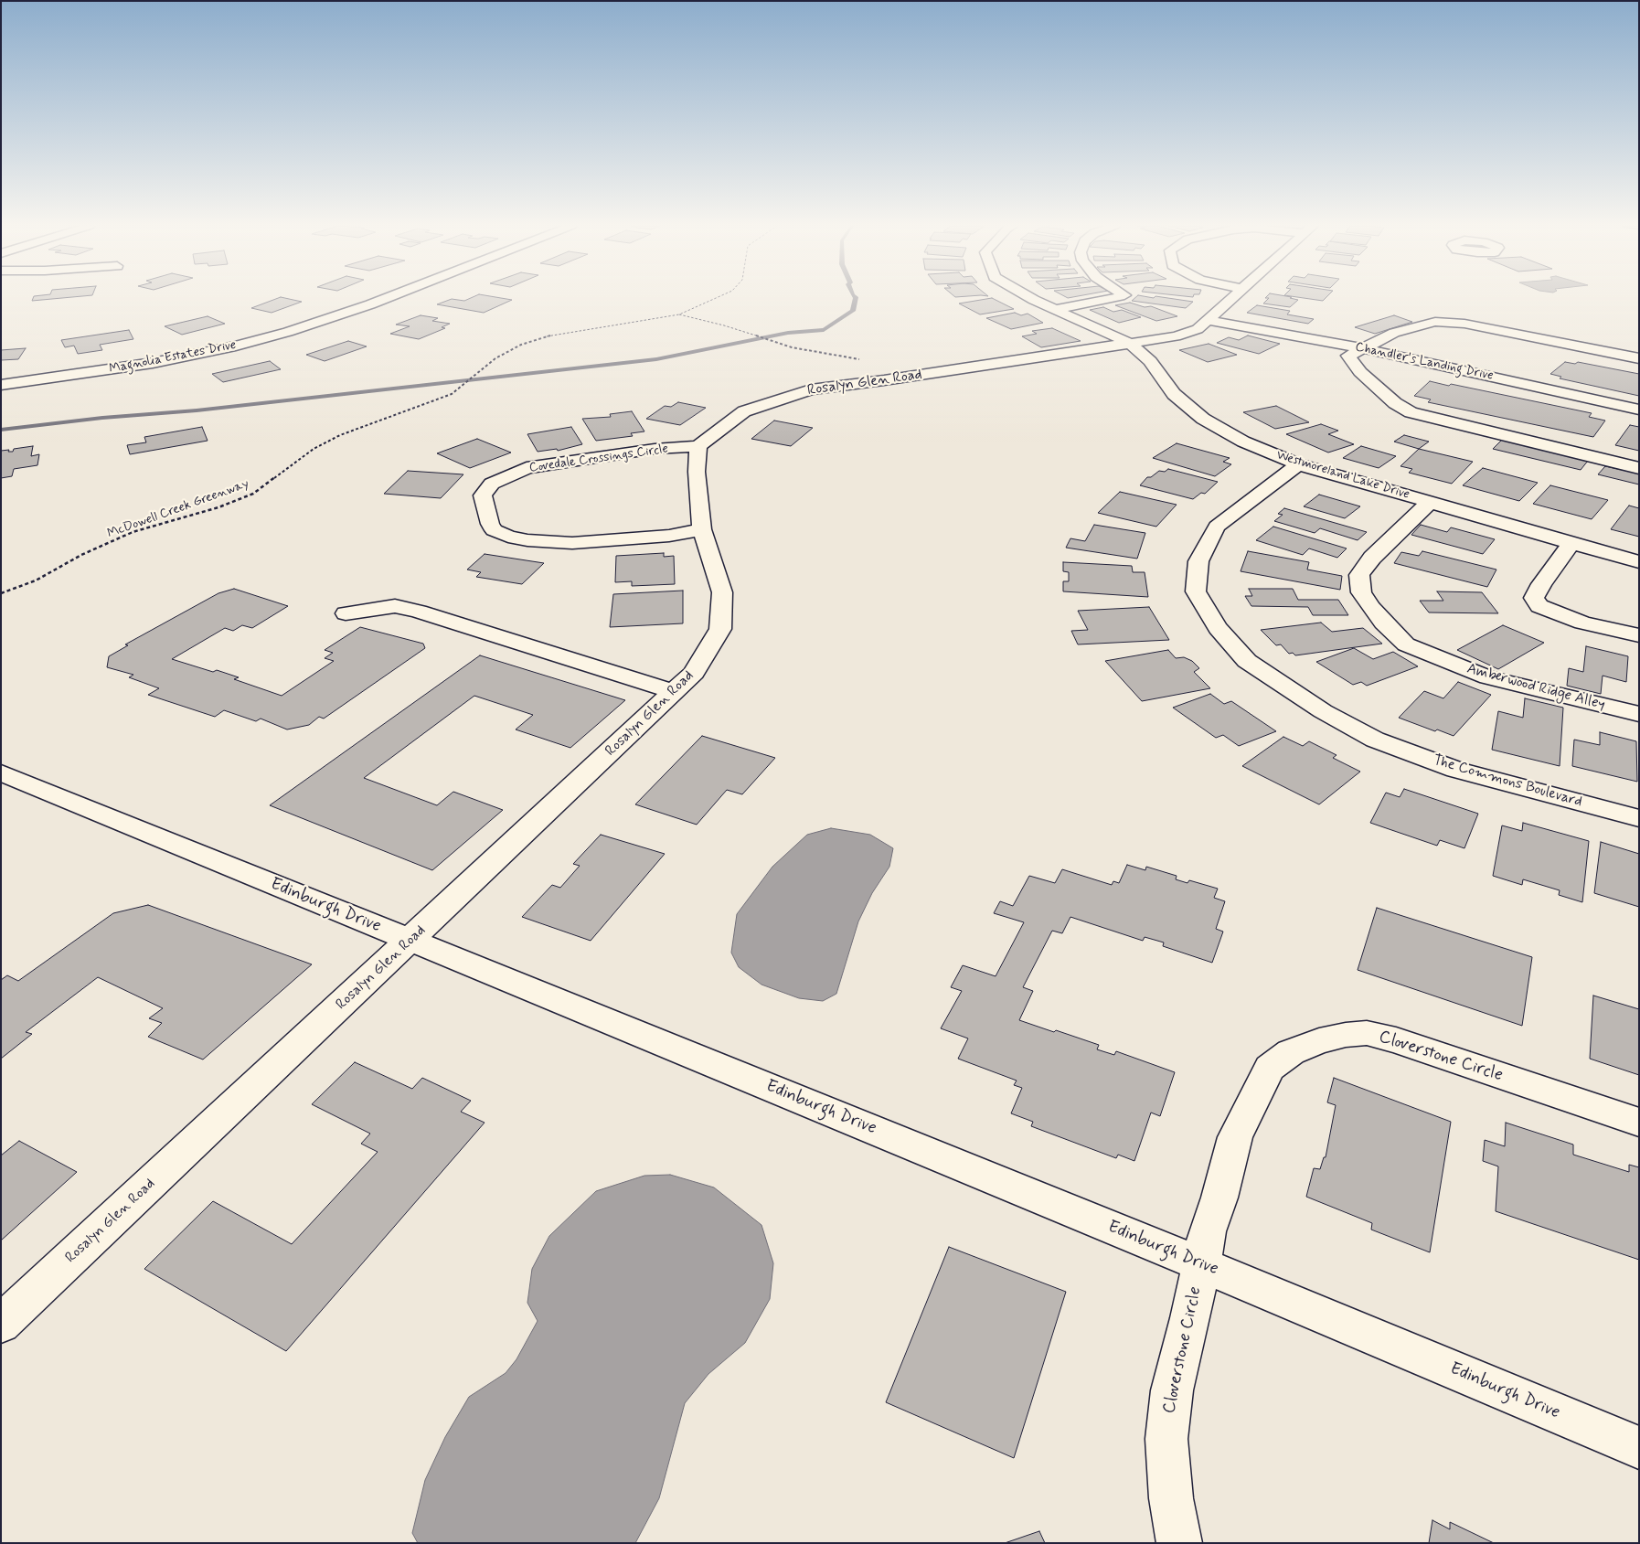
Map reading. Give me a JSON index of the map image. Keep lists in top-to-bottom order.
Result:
{
  "streets": {
    "street": [
      "Magnolia Estates Drive",
      "Chandler's Landing Drive",
      "Rosalyn Glen Road",
      "Covedale Crossings Circle",
      "Westmoreland Lake Drive",
      "Amberwood Ridge Alley",
      "The Commons Boulevard",
      "Edinburgh Drive",
      "Cloverstone Circle"
    ],
    "path": ["McDowell Creek Greenway"]
  },
  "crossings": [
    ["Chandler's Landing Drive", "Rosalyn Glen Road"],
    ["Rosalyn Glen Road", "Covedale Crossings Circle"],
    ["Rosalyn Glen Road", "Westmoreland Lake Drive"],
    ["Rosalyn Glen Road", "Edinburgh Drive"],
    ["Westmoreland Lake Drive", "Amberwood Ridge Alley"],
    ["Westmoreland Lake Drive", "The Commons Boulevard"],
    ["Edinburgh Drive", "Cloverstone Circle"]
  ]
}
